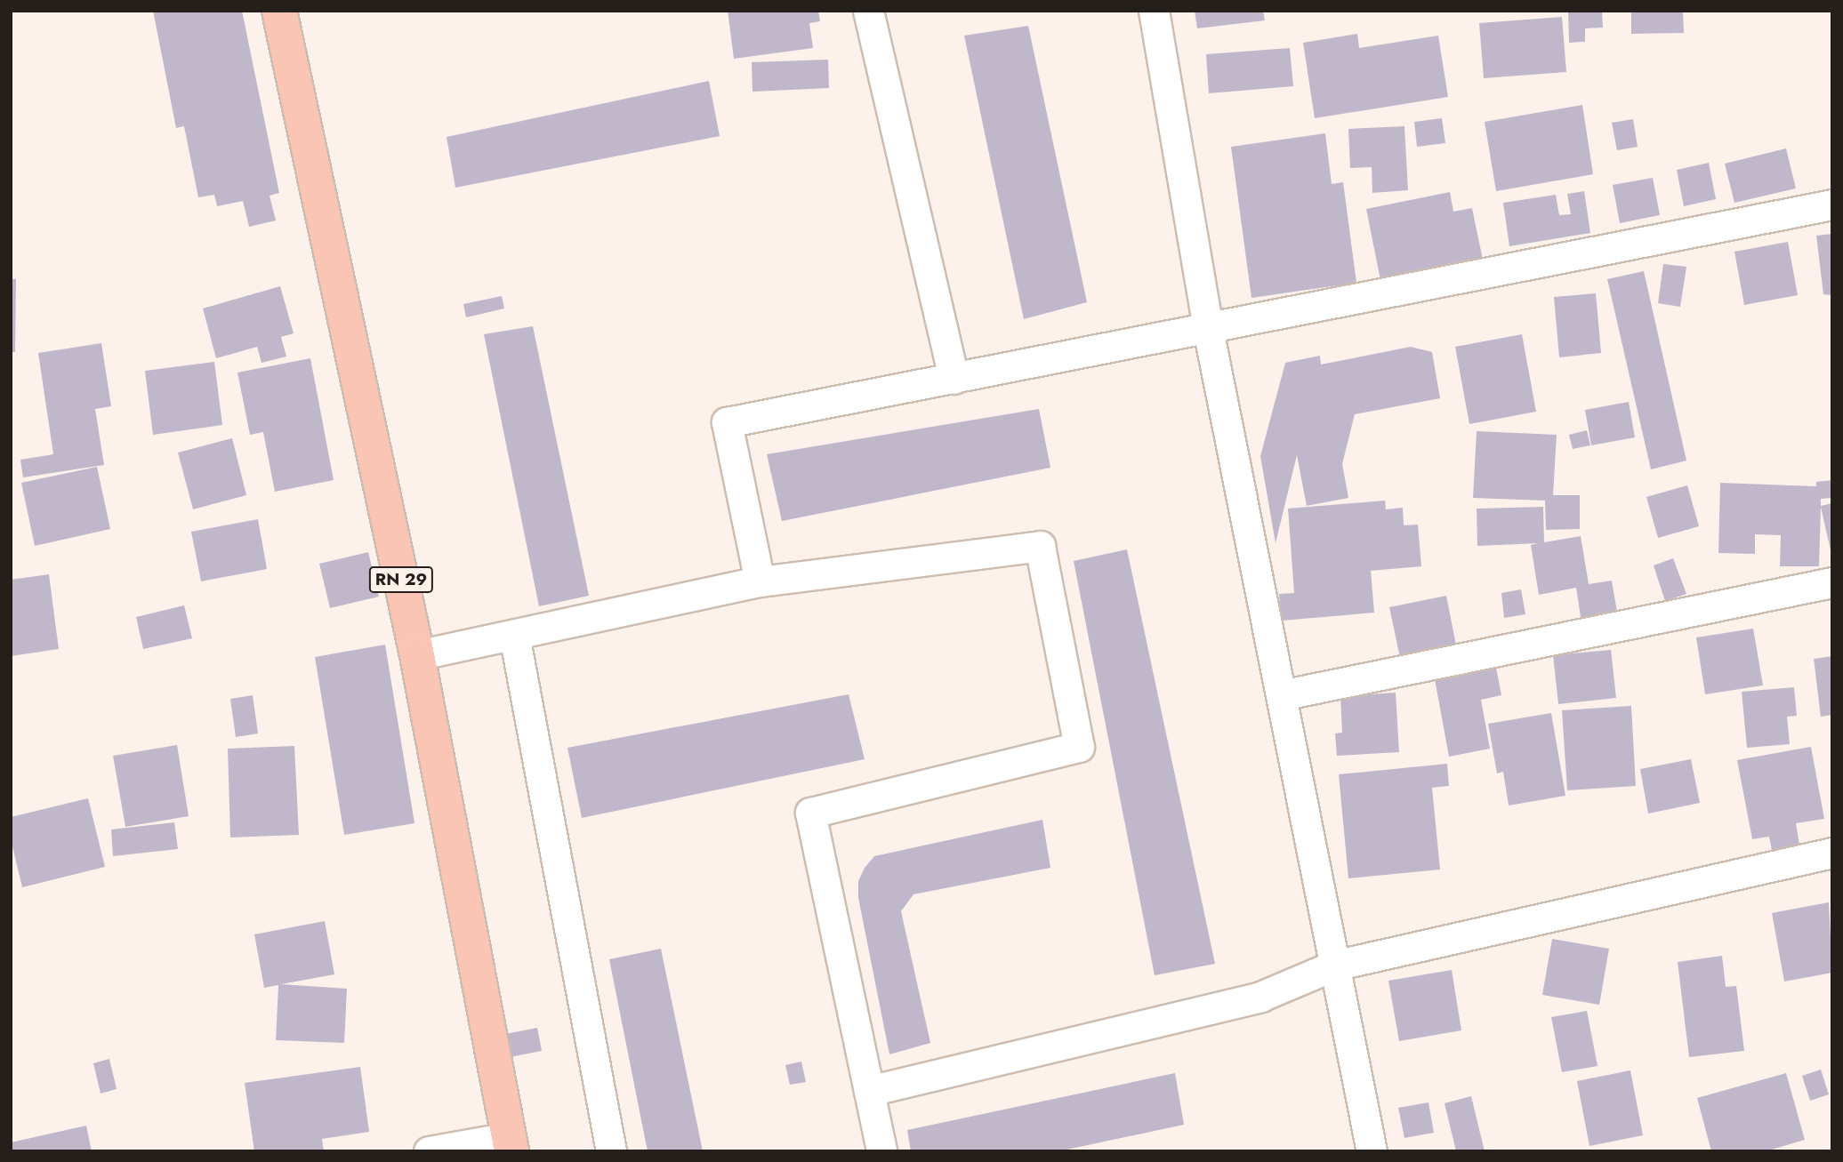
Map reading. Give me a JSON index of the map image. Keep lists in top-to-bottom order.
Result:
{
  "streets": {
    "main road": ["RN 29"]
  }
}
